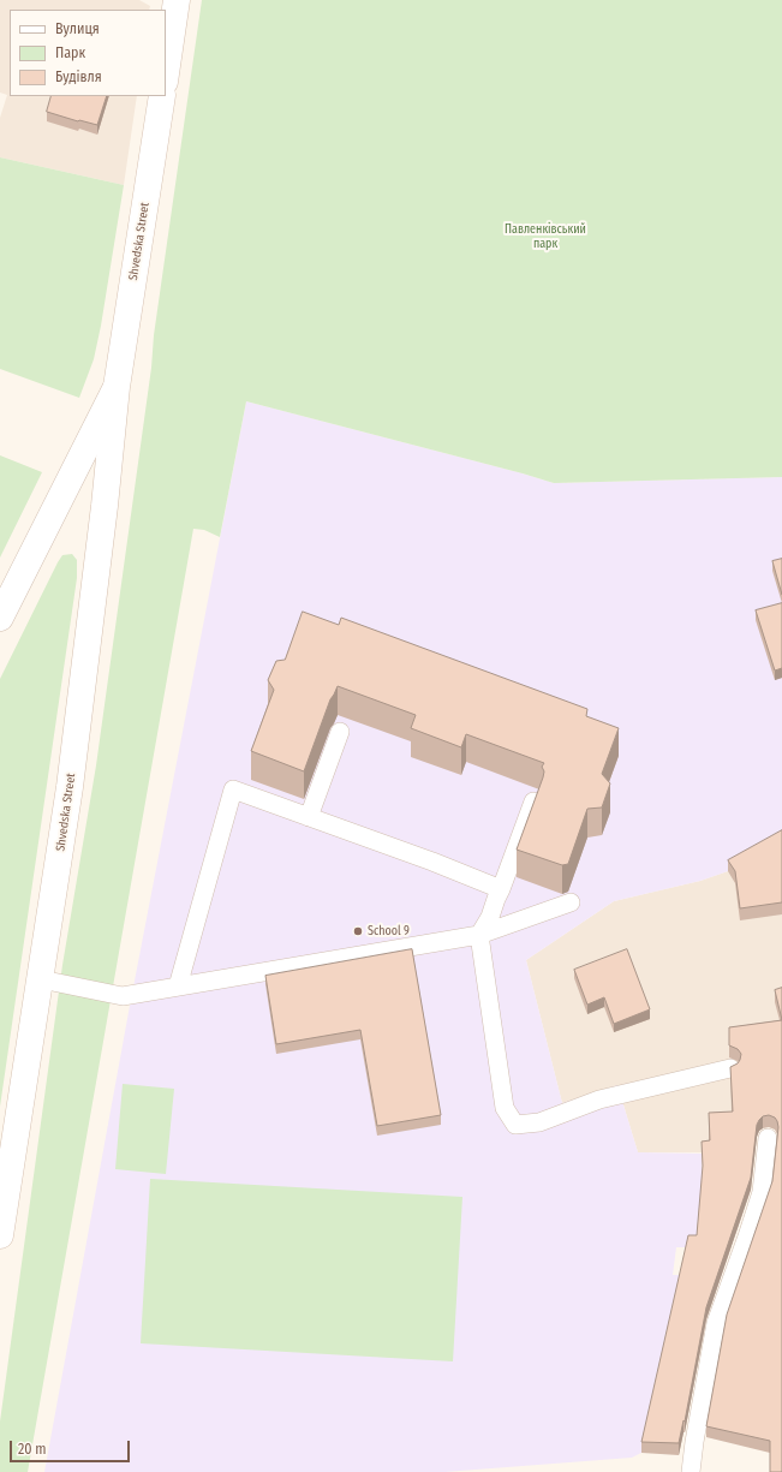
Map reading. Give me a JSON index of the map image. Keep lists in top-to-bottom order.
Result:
{
  "streets": {
    "street": ["Shvedska Street"]
  },
  "parks": ["Павленківський парк"],
  "places": ["School 9"],
  "legend": ["Вулиця", "Парк", "Будівля"],
  "scale_bar": "20 m"
}
